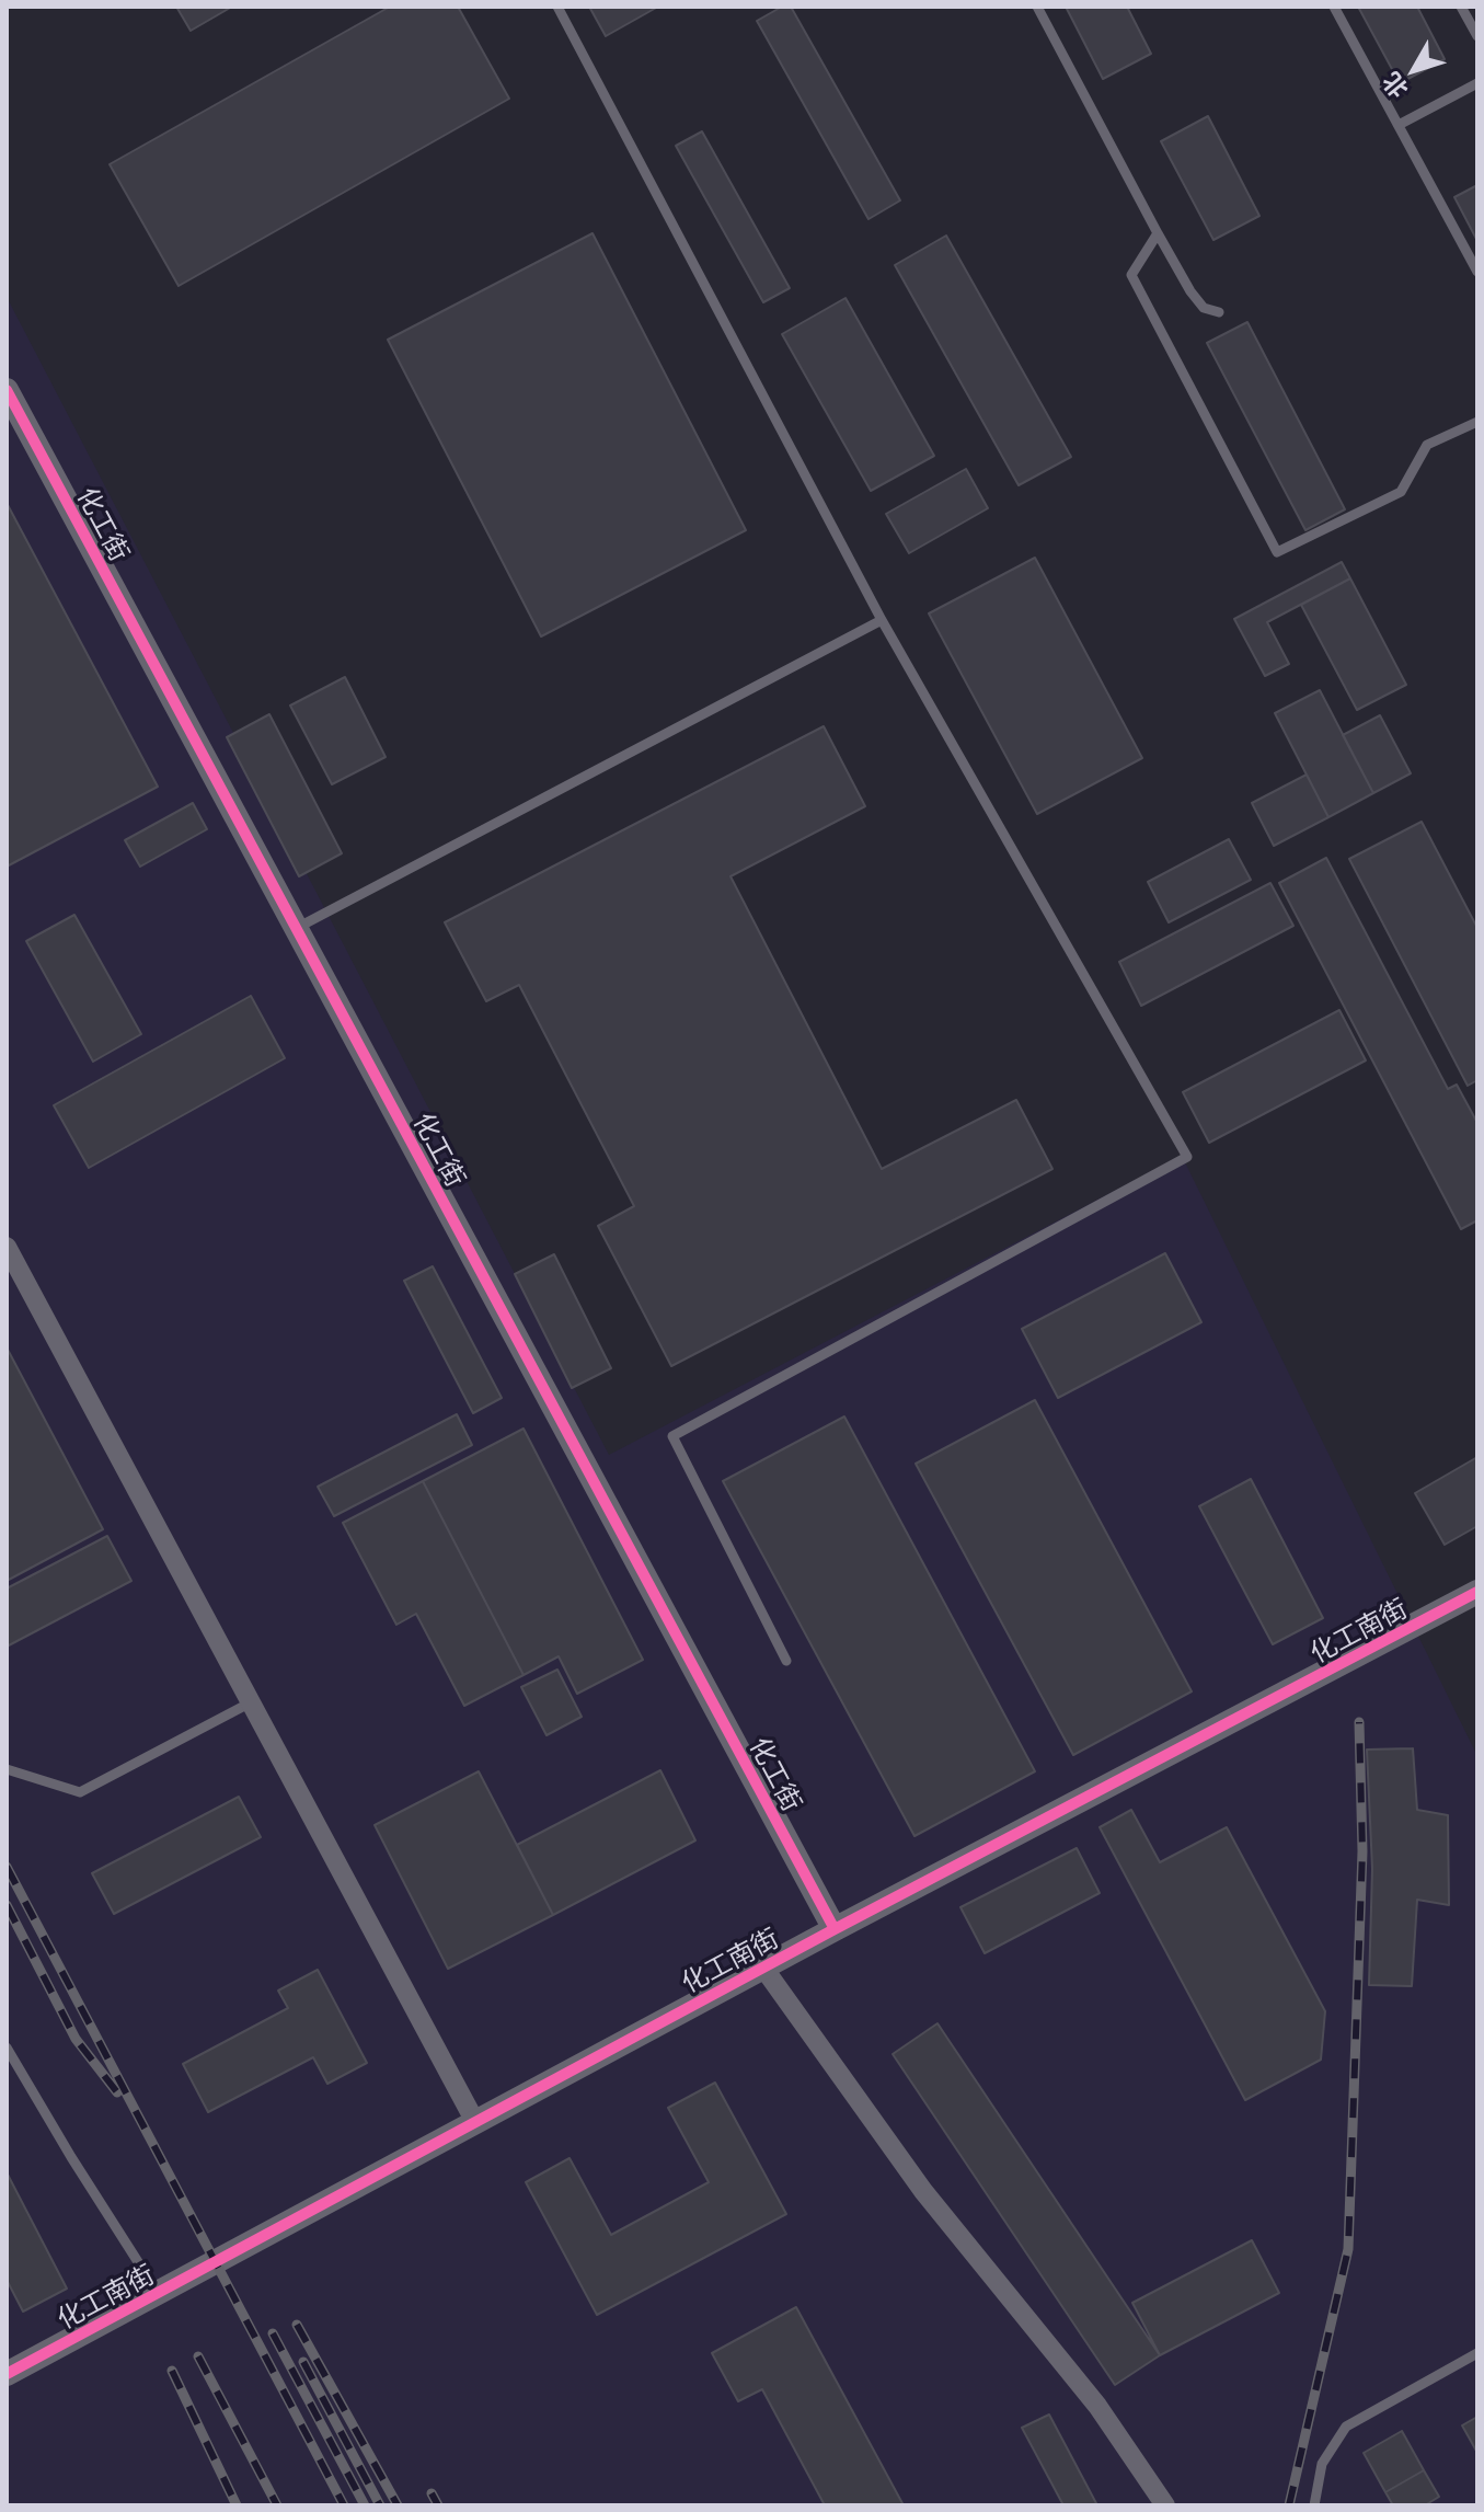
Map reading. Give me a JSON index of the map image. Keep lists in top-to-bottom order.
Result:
{
  "streets": {
    "street": ["化工街", "化工南街"]
  },
  "crossings": [
    ["化工街", "化工南街"]
  ],
  "north": "bottom left"
}
